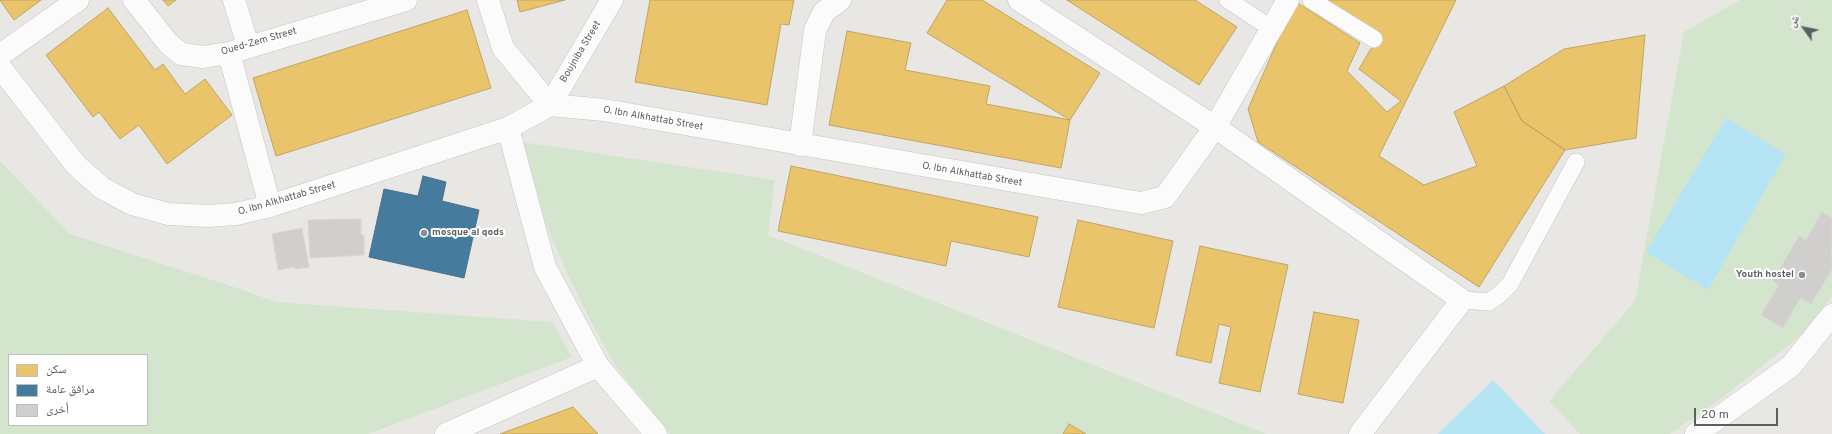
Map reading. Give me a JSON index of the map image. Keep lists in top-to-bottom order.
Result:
{
  "streets": {
    "street": [
      "Oued-Zem Street",
      "Boujniba Street",
      "O. Ibn Alkhattab Street",
      "O. ibn Alkhattab Street"
    ]
  },
  "crossings": [
    ["Boujniba Street", "O. Ibn Alkhattab Street"],
    ["Boujniba Street", "O. ibn Alkhattab Street"],
    ["O. Ibn Alkhattab Street", "O. ibn Alkhattab Street"]
  ],
  "places": ["mosque al qods", "Youth hostel"],
  "legend": ["سكن", "مرافق عامة", "أخرى"],
  "scale_bar": "20 m",
  "north": "top left"
}
